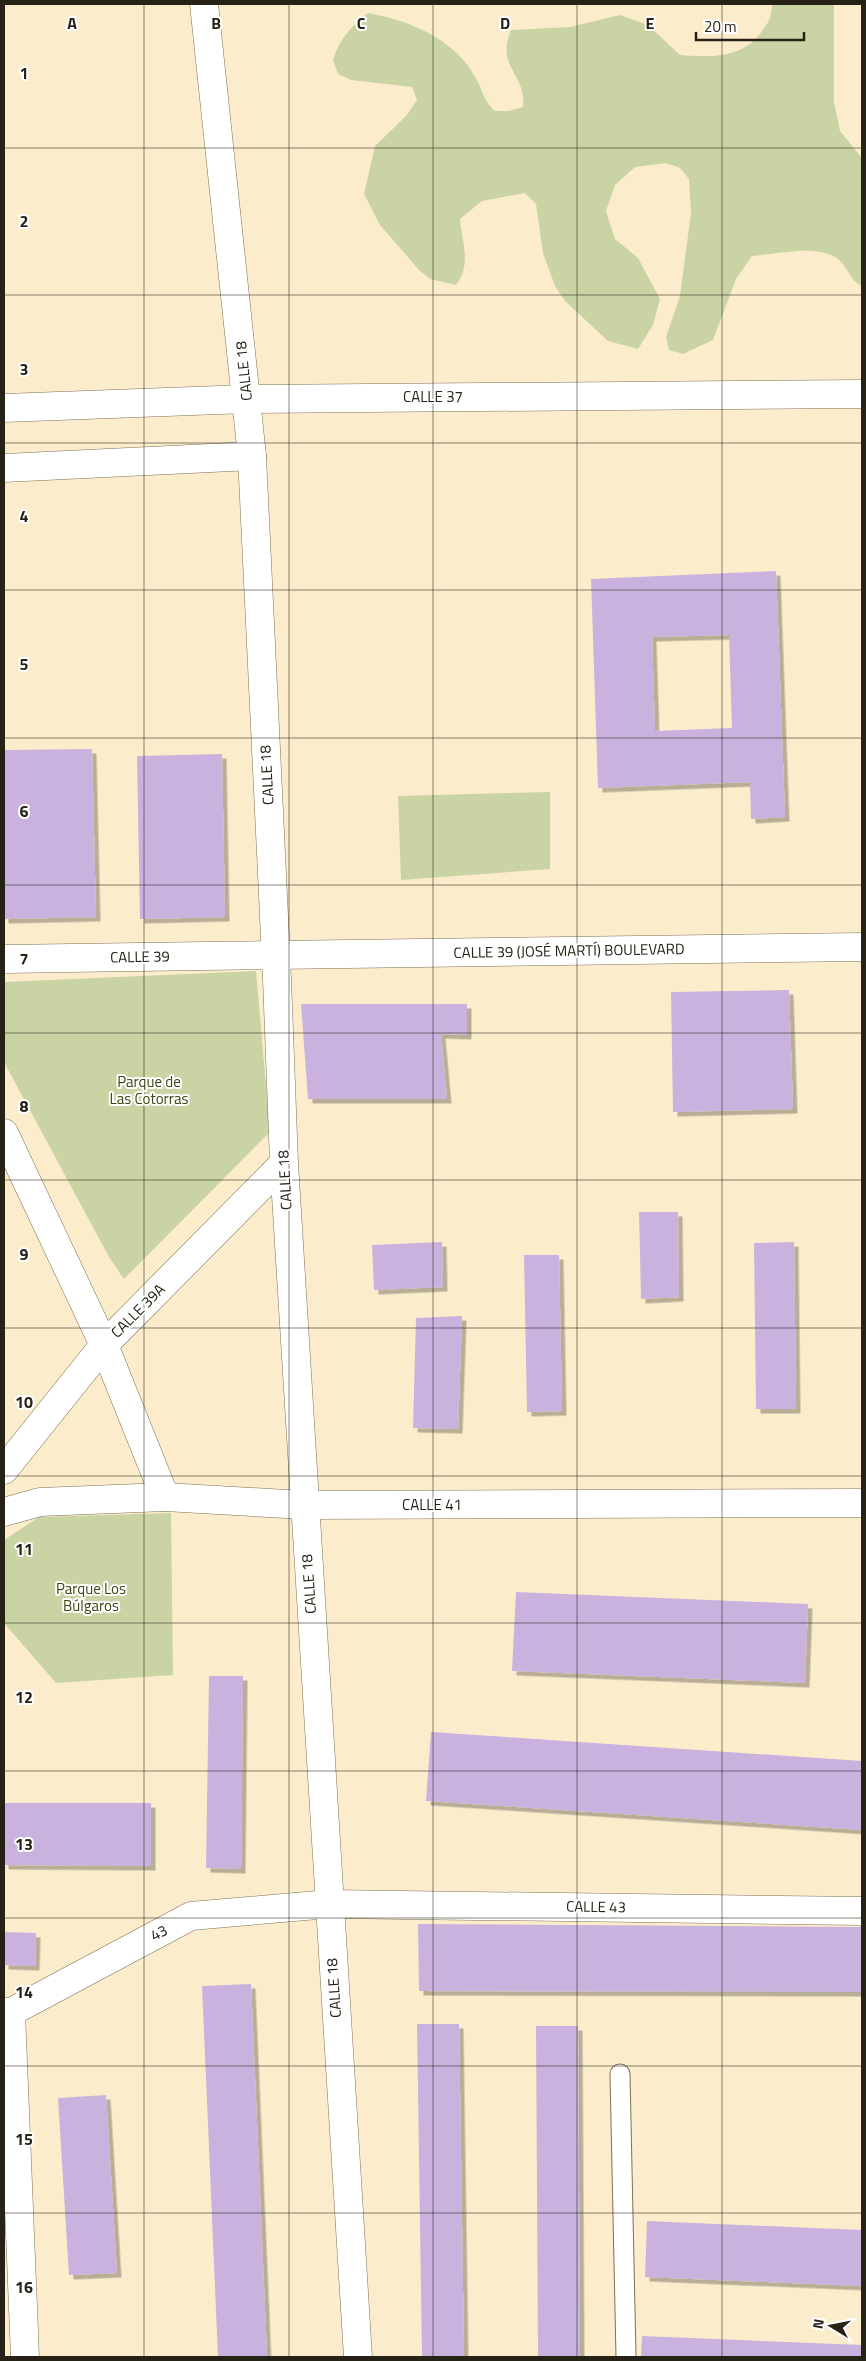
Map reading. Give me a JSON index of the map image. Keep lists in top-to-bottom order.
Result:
{
  "streets": {
    "street": [
      "CALLE 18",
      "CALLE 37",
      "CALLE 39 (JOSÉ MARTÍ) BOULEVARD",
      "CALLE 39",
      "CALLE 39A",
      "CALLE 41",
      "CALLE 43",
      "43"
    ]
  },
  "crossings": [
    ["CALLE 18", "CALLE 37"],
    ["CALLE 18", "CALLE 39 (JOSÉ MARTÍ) BOULEVARD"],
    ["CALLE 18", "CALLE 39"],
    ["CALLE 18", "CALLE 39A"],
    ["CALLE 18", "CALLE 41"],
    ["CALLE 18", "CALLE 43"],
    ["CALLE 18", "43"],
    ["CALLE 39 (JOSÉ MARTÍ) BOULEVARD", "CALLE 39"],
    ["CALLE 43", "43"]
  ],
  "parks": ["Parque de Las Cotorras", "Parque Los Búlgaros"],
  "scale_bar": "20 m",
  "north": "left",
  "grid": {
    "columns": [
      "A",
      "B",
      "C",
      "D",
      "E"
    ],
    "rows": [
      "1",
      "2",
      "3",
      "4",
      "5",
      "6",
      "7",
      "8",
      "9",
      "10",
      "11",
      "12",
      "13",
      "14",
      "15",
      "16"
    ]
  }
}
